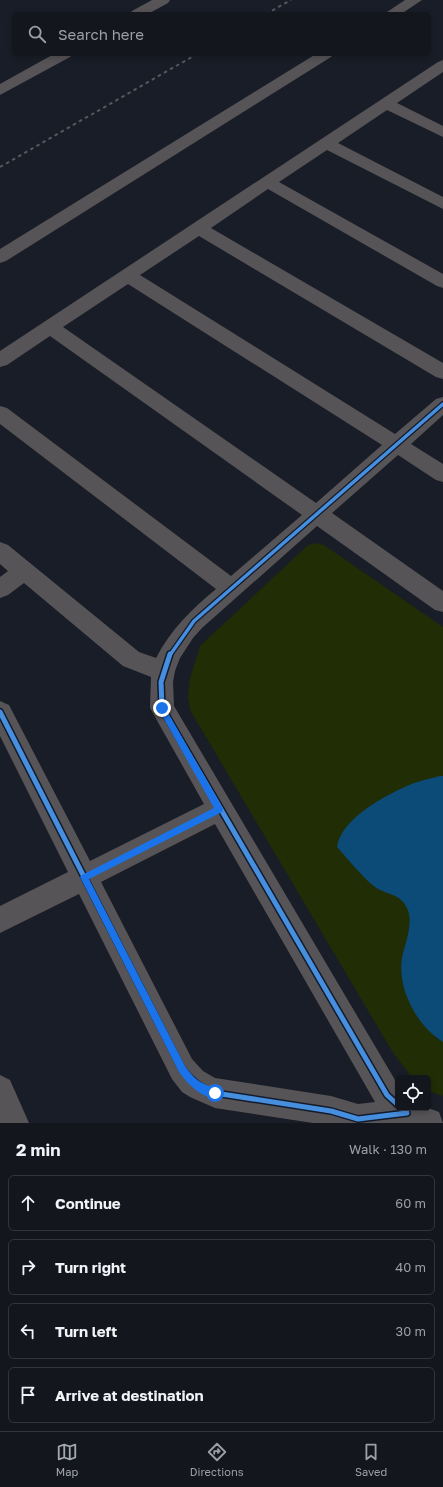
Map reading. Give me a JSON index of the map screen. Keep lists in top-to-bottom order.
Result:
{
  "page": {
    "search": "Search here",
    "heading": ["2 min", "Walk · 130 m"],
    "list": [
      ["Continue", "60 m"],
      ["Turn right", "40 m"],
      ["Turn left", "30 m"],
      "Arrive at destination"
    ],
    "nav": ["Map", "Directions", "Saved"]
  }
}
